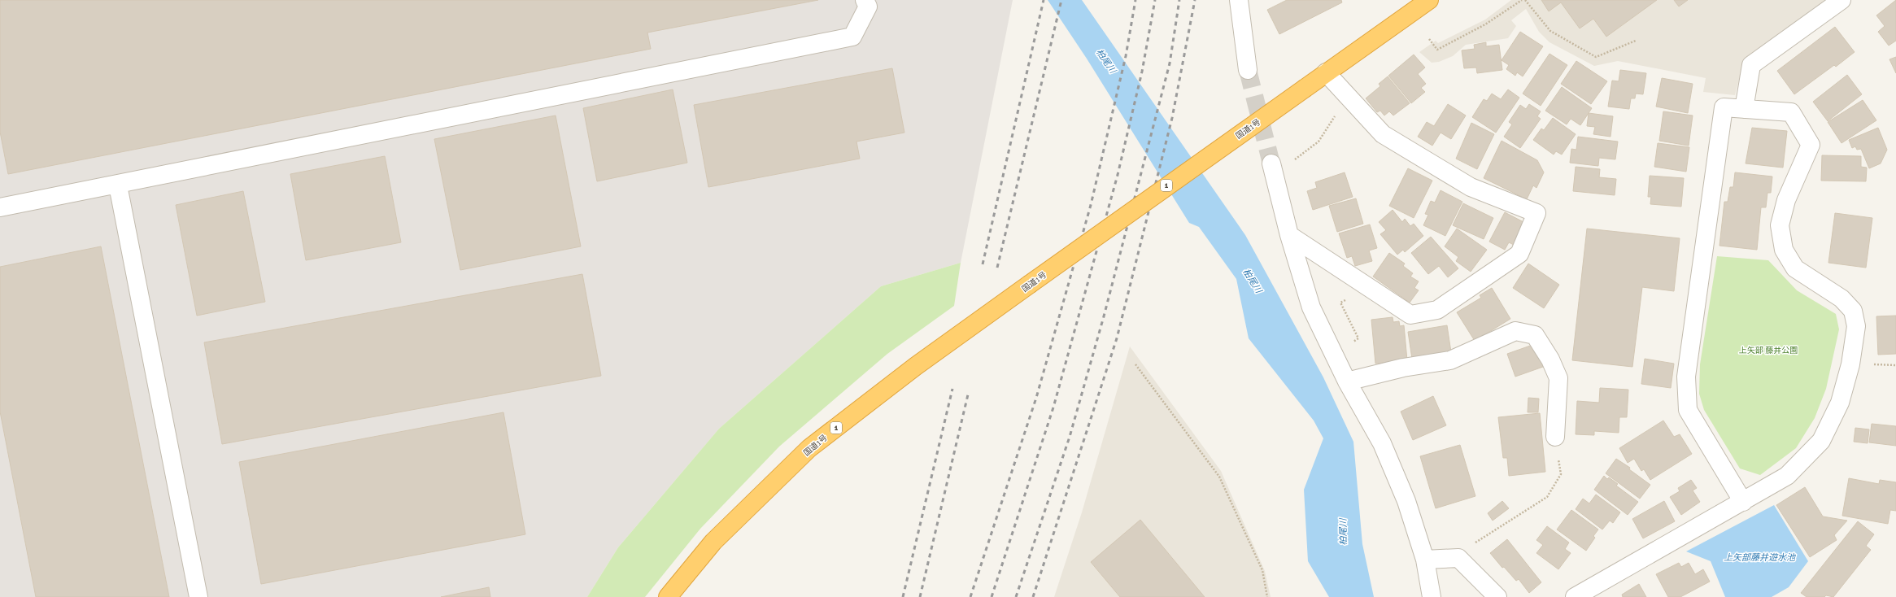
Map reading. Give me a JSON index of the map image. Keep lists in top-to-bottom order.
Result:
{
  "streets": {
    "highway": ["国道1号", "1"]
  },
  "water": ["柏尾川", "上矢部藤井遊水池"],
  "parks": ["上矢部 藤井公園"]
}
